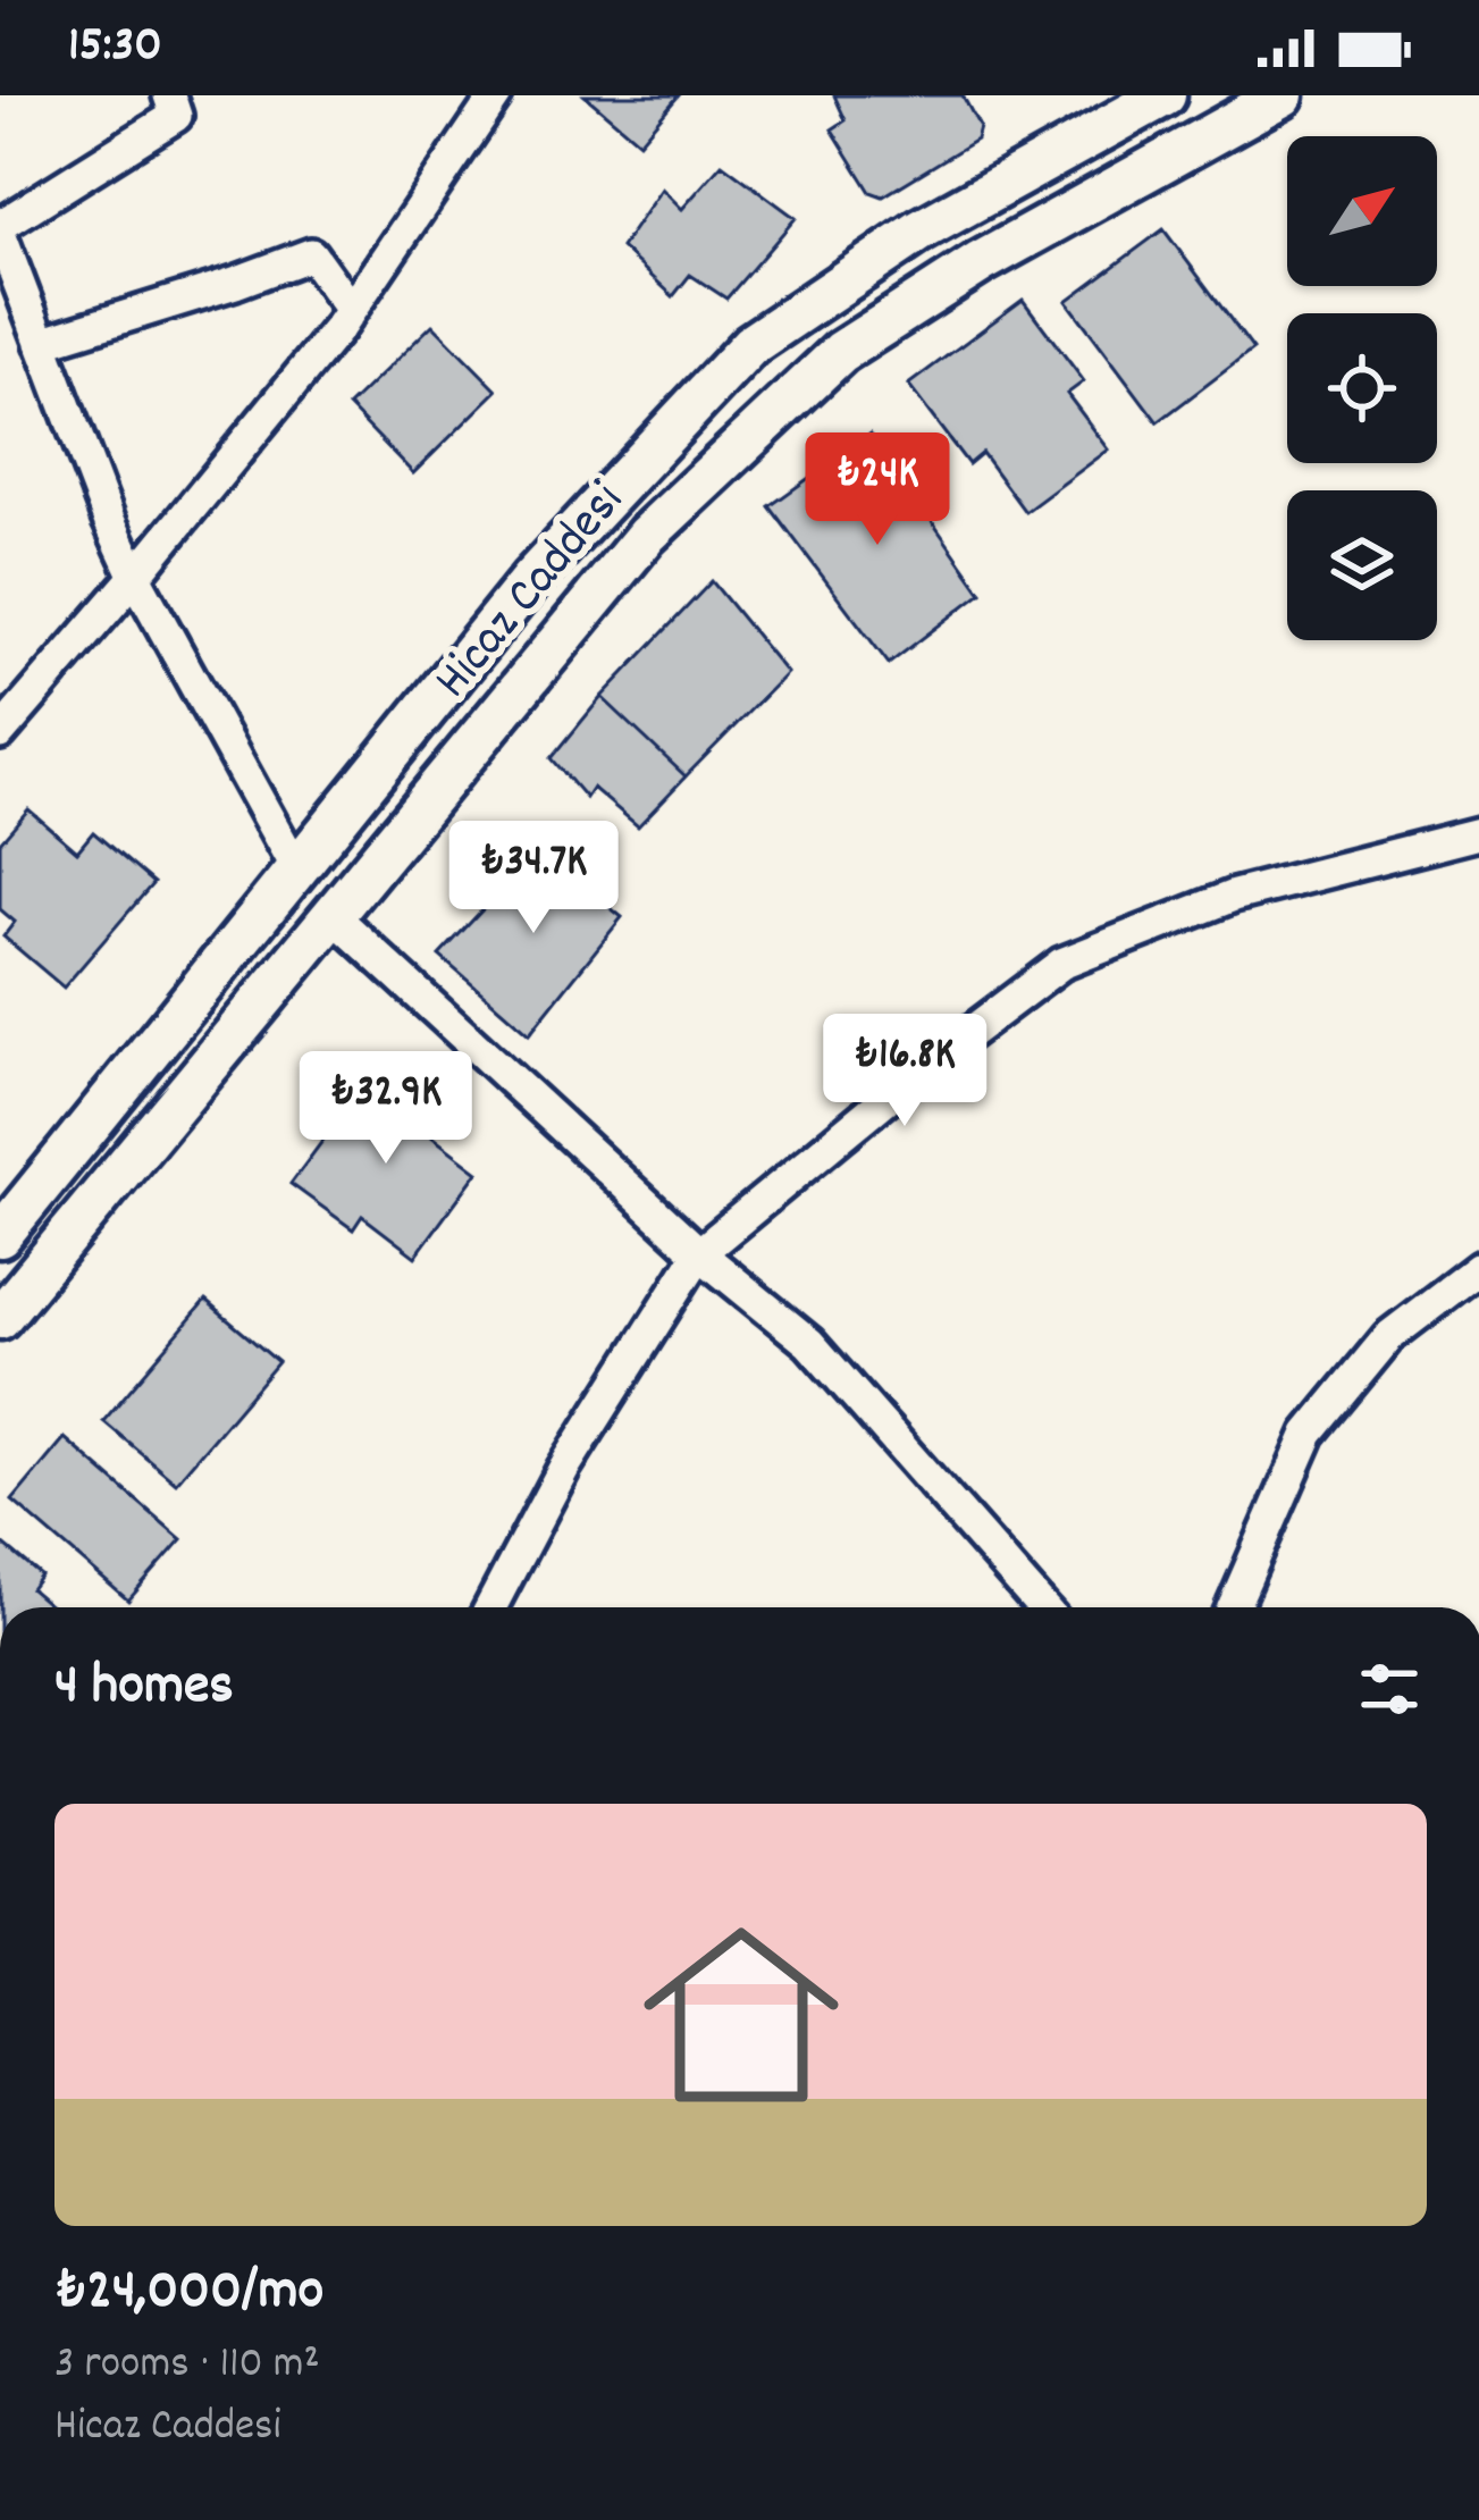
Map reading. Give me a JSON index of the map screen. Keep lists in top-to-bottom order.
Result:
{
  "streets": {
    "main road": ["Hicaz Caddesi"]
  },
  "north": "top right",
  "page": {
    "status": "15:30",
    "price": [
      "₺24K",
      "₺34.7K",
      "₺16.8K",
      "₺32.9K"
    ],
    "heading": "4 homes",
    "list": [
      {
        "name": "₺24,000/mo",
        "note": "3 rooms · 110 m² · Hicaz Caddesi"
      }
    ]
  }
}
